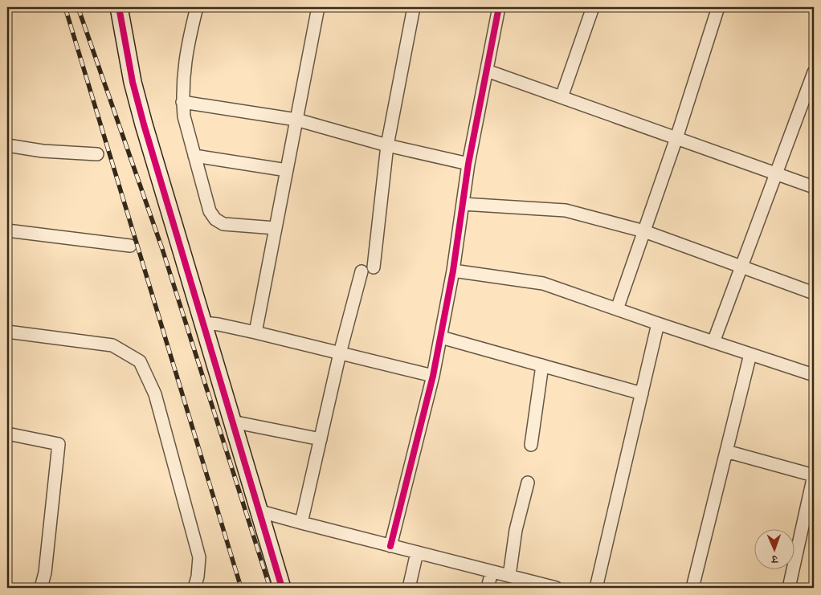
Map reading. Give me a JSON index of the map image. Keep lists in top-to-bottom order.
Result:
{
  "north": "bottom"
}
